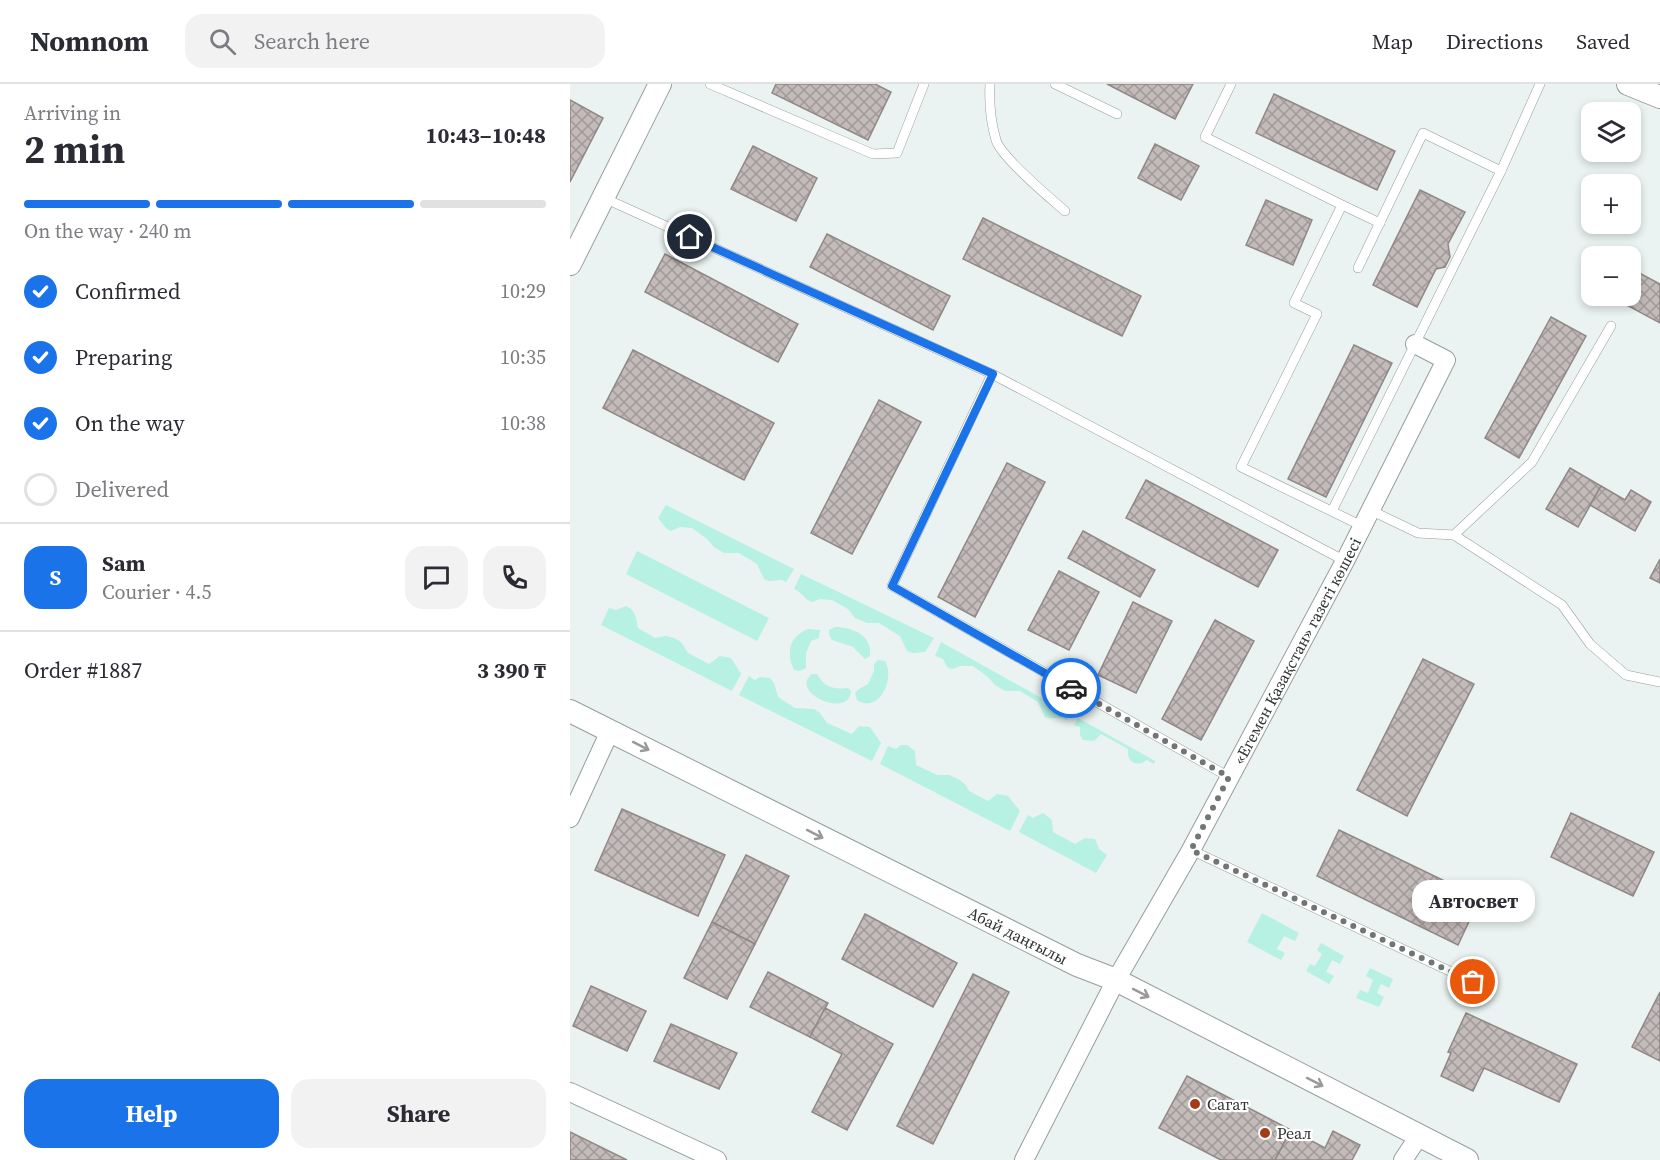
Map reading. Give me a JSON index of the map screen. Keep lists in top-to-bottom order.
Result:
{
  "streets": {
    "street": ["«Егемен Қазақстан» газеті көшесі", "Абай даңғылы"]
  },
  "crossings": [
    ["«Егемен Қазақстан» газеті көшесі", "Абай даңғылы"]
  ],
  "one_way": ["Абай даңғылы"],
  "places": ["Автосвет", "Сагат", "Реал"],
  "page": {
    "header": "Nomnom",
    "search": "Search here",
    "nav": ["Map", "Directions", "Saved"],
    "heading": ["2 min", "Arriving in", "10:43–10:48"],
    "panel": [
      "Sam",
      "Courier · 4.5",
      "Order #1887",
      "3 390 ₸"
    ],
    "map_buttons": ["+", "−"],
    "bar": "On the way · 240 m",
    "list": [
      ["Confirmed", "10:29"],
      ["Preparing", "10:35"],
      ["On the way", "10:38"],
      "Delivered"
    ],
    "round": "S",
    "bubble": "Автосвет",
    "buttons": ["Help", "Share"]
  }
}
